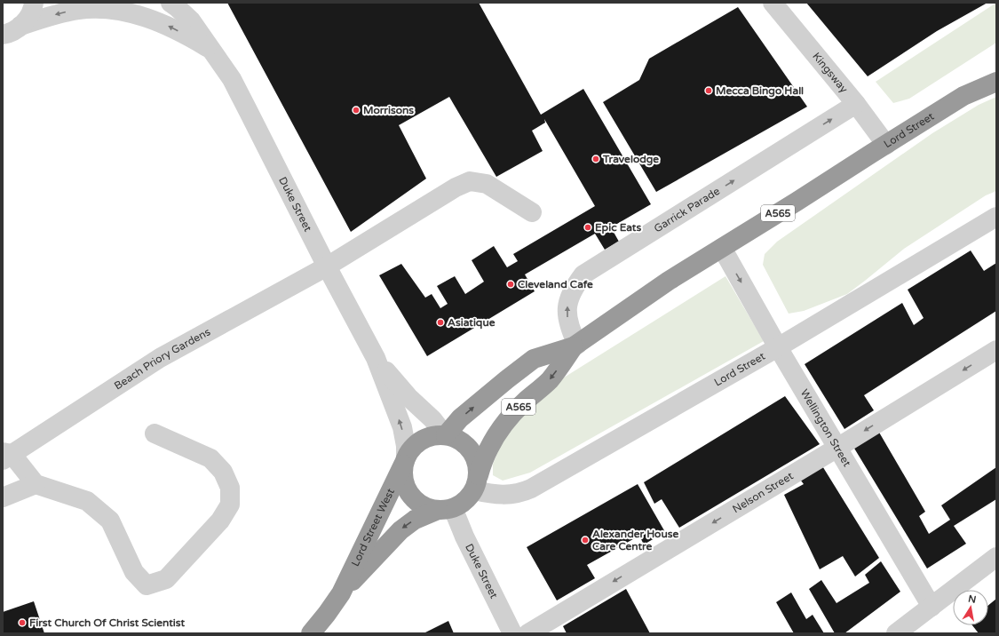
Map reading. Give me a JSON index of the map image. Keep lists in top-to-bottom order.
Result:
{
  "streets": {
    "highway": ["Lord Street", "A565", "Lord Street West"],
    "street": [
      "Kingsway",
      "Duke Street",
      "Garrick Parade",
      "Beach Priory Gardens",
      "Wellington Street",
      "Nelson Street"
    ]
  },
  "crossings": [
    ["Kingsway", "Lord Street"],
    ["Kingsway", "Garrick Parade"],
    ["Lord Street", "Duke Street"],
    ["Lord Street", "Garrick Parade"],
    ["Lord Street", "A565"],
    ["Lord Street", "Wellington Street"],
    ["Lord Street", "Lord Street West"],
    ["Duke Street", "A565"],
    ["Duke Street", "Beach Priory Gardens"],
    ["Duke Street", "Lord Street West"],
    ["A565", "Lord Street West"],
    ["Wellington Street", "Nelson Street"]
  ],
  "one_way": ["Garrick Parade", "Nelson Street"],
  "places": [
    "Mecca Bingo Hall",
    "Morrisons",
    "Travelodge",
    "Epic Eats",
    "Cleveland Cafe",
    "Asiatique",
    "Alexander House Care Centre",
    "First Church Of Christ Scientist"
  ],
  "north": "top"
}
